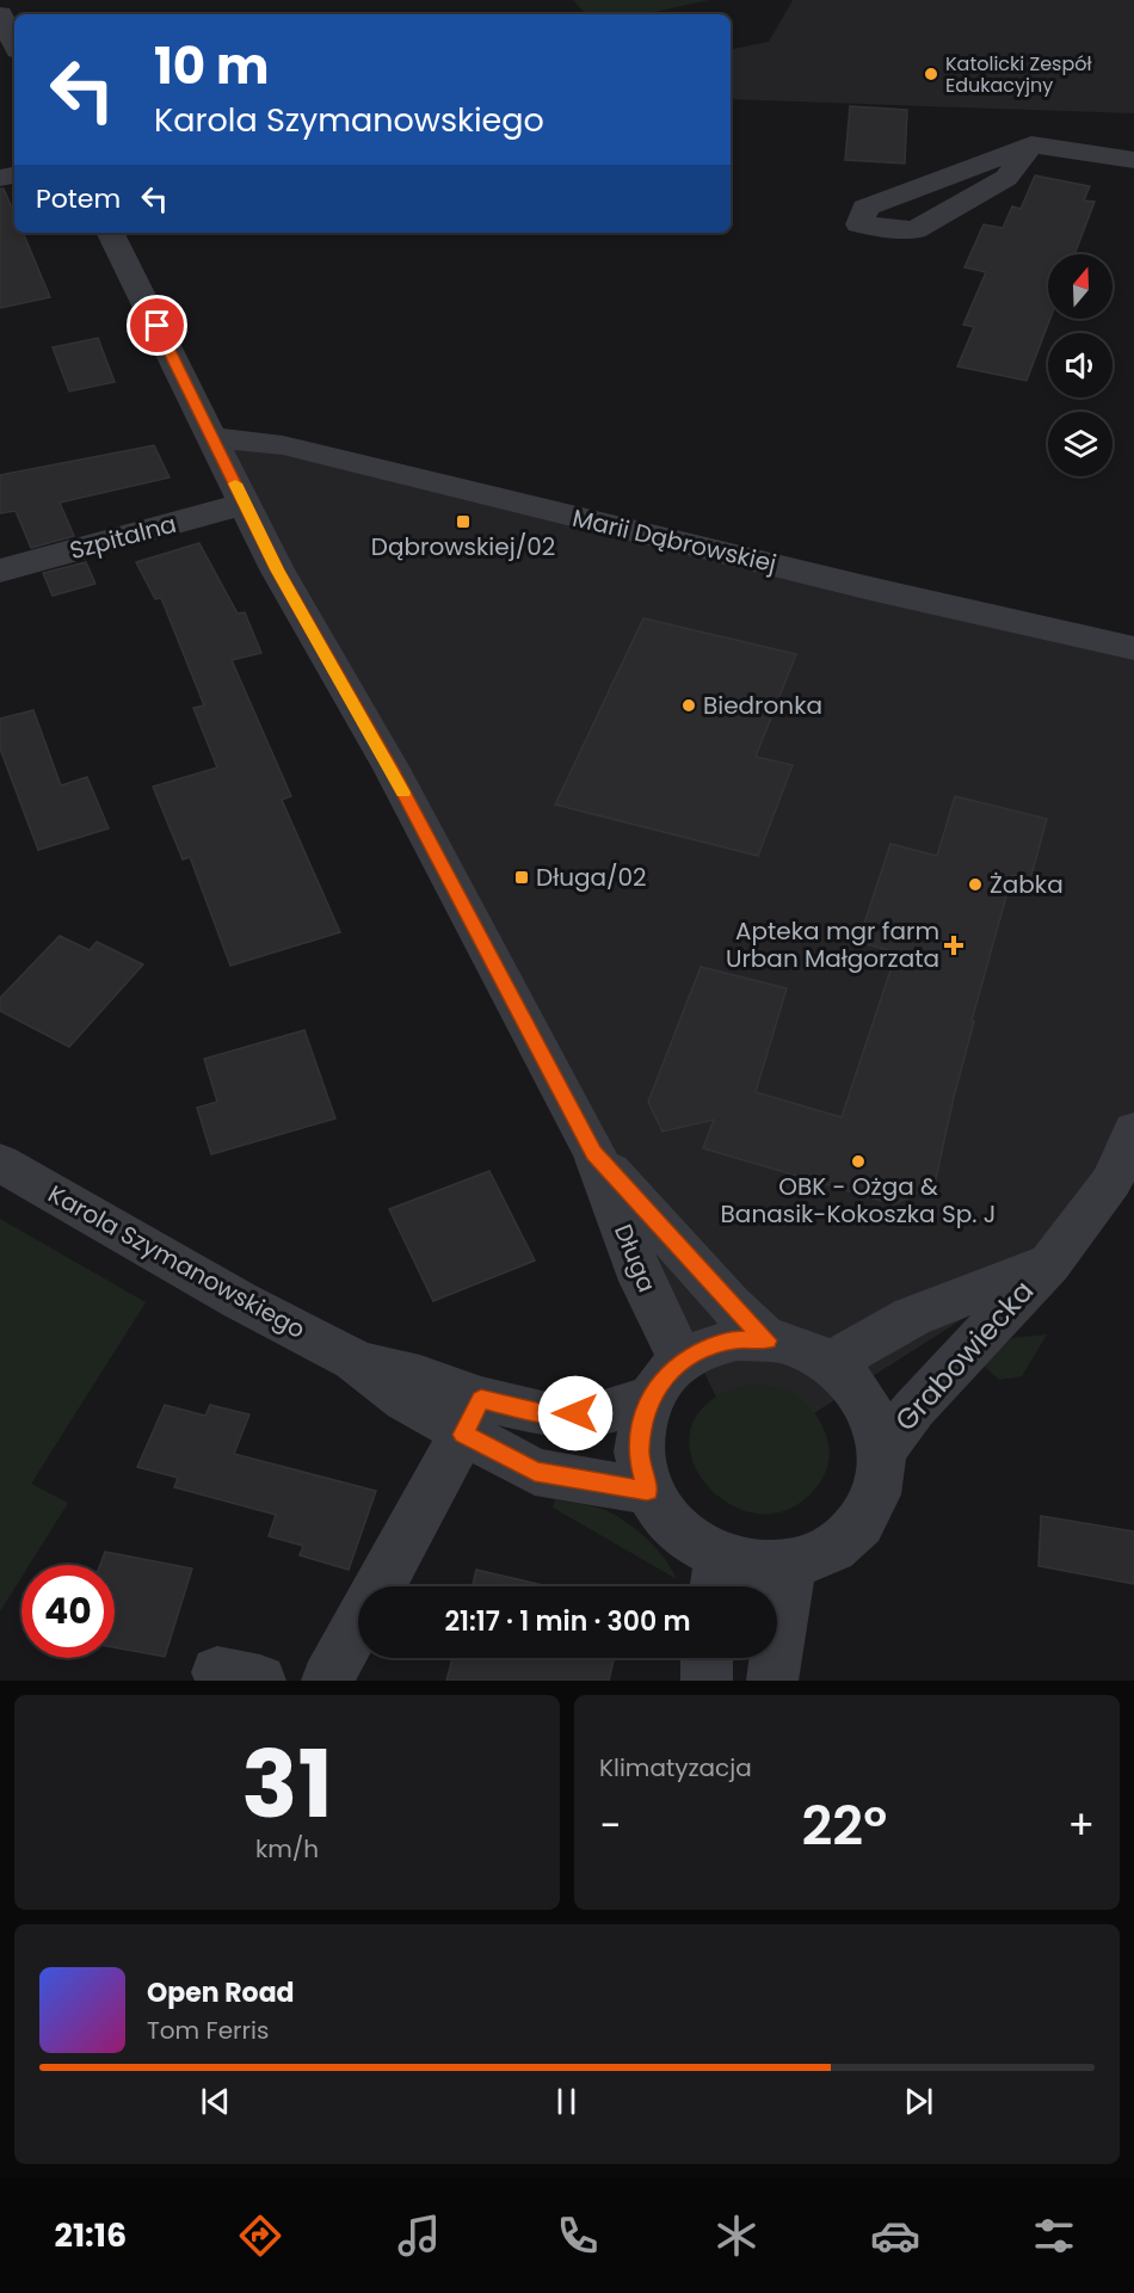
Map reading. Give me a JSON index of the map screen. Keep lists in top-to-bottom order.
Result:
{
  "streets": {
    "street": [
      "Szpitalna",
      "Marii Dąbrowskiej",
      "Długa",
      "Karola Szymanowskiego",
      "Grabowiecka"
    ]
  },
  "crossings": [
    ["Szpitalna", "Długa"],
    ["Marii Dąbrowskiej", "Długa"],
    ["Długa", "Karola Szymanowskiego"],
    ["Długa", "Grabowiecka"],
    ["Karola Szymanowskiego", "Grabowiecka"]
  ],
  "places": {
    "other": [
      "Katolicki Zespół Edukacyjny",
      "Biedronka",
      "Żabka",
      "OBK - Ożga & Banasik-Kokoszka Sp. J"
    ],
    "transit": ["Dąbrowskiej/02", "Długa/02"],
    "health": ["Apteka mgr farm Urban Małgorzata"]
  },
  "north": "top",
  "page": {
    "turn": ["10 m", "Karola Szymanowskiego"],
    "then": "Potem",
    "limit": "40",
    "trip": "21:17 · 1 min · 300 m",
    "tile": [
      ["31", "km/h"],
      "Klimatyzacja"
    ],
    "heat": ["−", "22°", "+"],
    "song": ["Open Road", "Tom Ferris"],
    "tabs": "21:16"
  }
}
